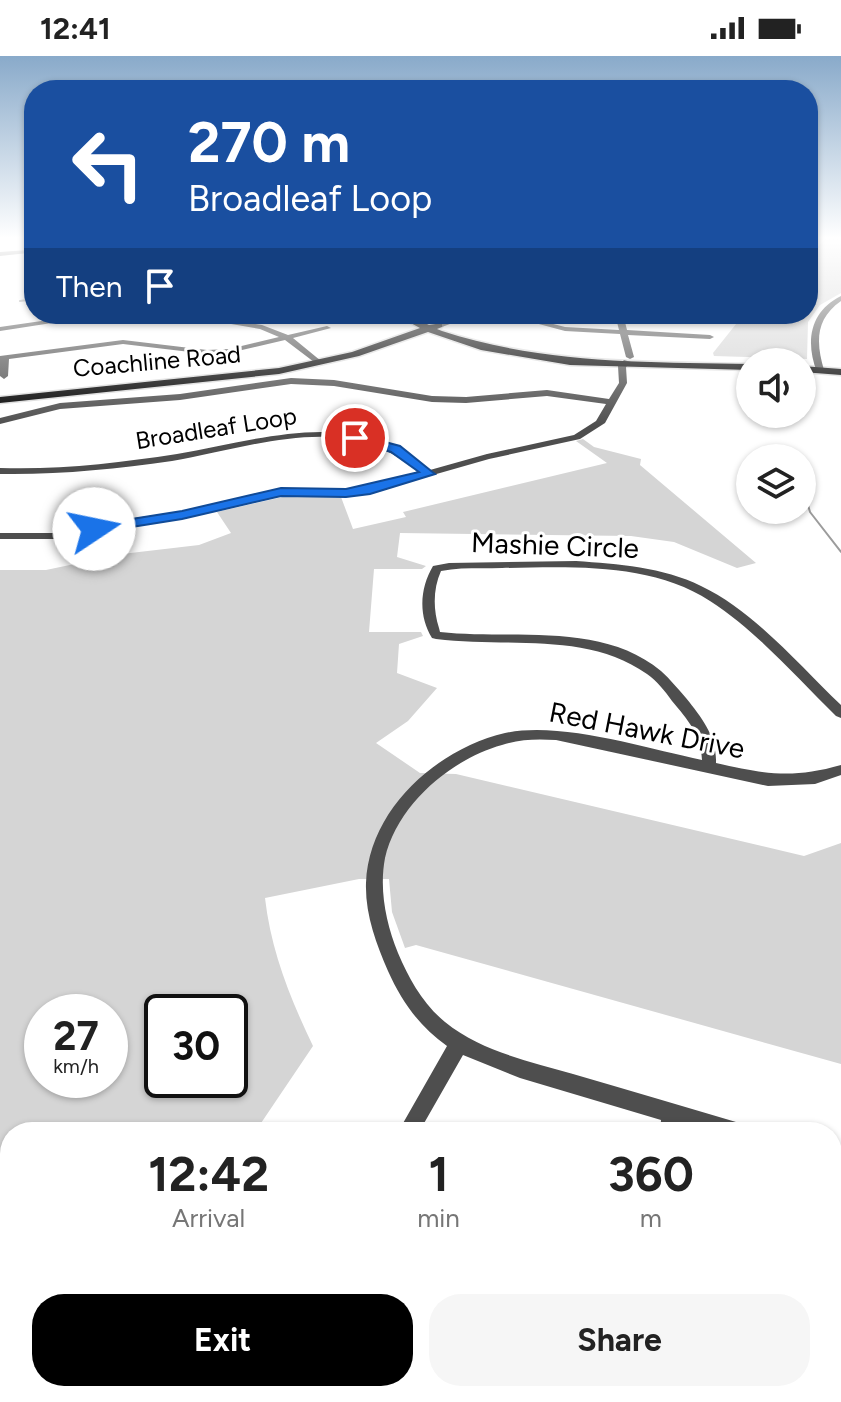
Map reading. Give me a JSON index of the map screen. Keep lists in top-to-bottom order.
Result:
{
  "streets": {
    "main road": ["Coachline Road"],
    "street": ["Broadleaf Loop", "Mashie Circle", "Red Hawk Drive"]
  },
  "crossings": [
    ["Mashie Circle", "Red Hawk Drive"]
  ],
  "page": {
    "status": "12:41",
    "turn": ["270 m", "Broadleaf Loop"],
    "then": "Then",
    "speed": "27 km/h",
    "limit": "30",
    "eta": [
      "12:42",
      "Arrival",
      "1",
      "min",
      "360",
      "m"
    ],
    "buttons": ["Exit", "Share"]
  }
}
